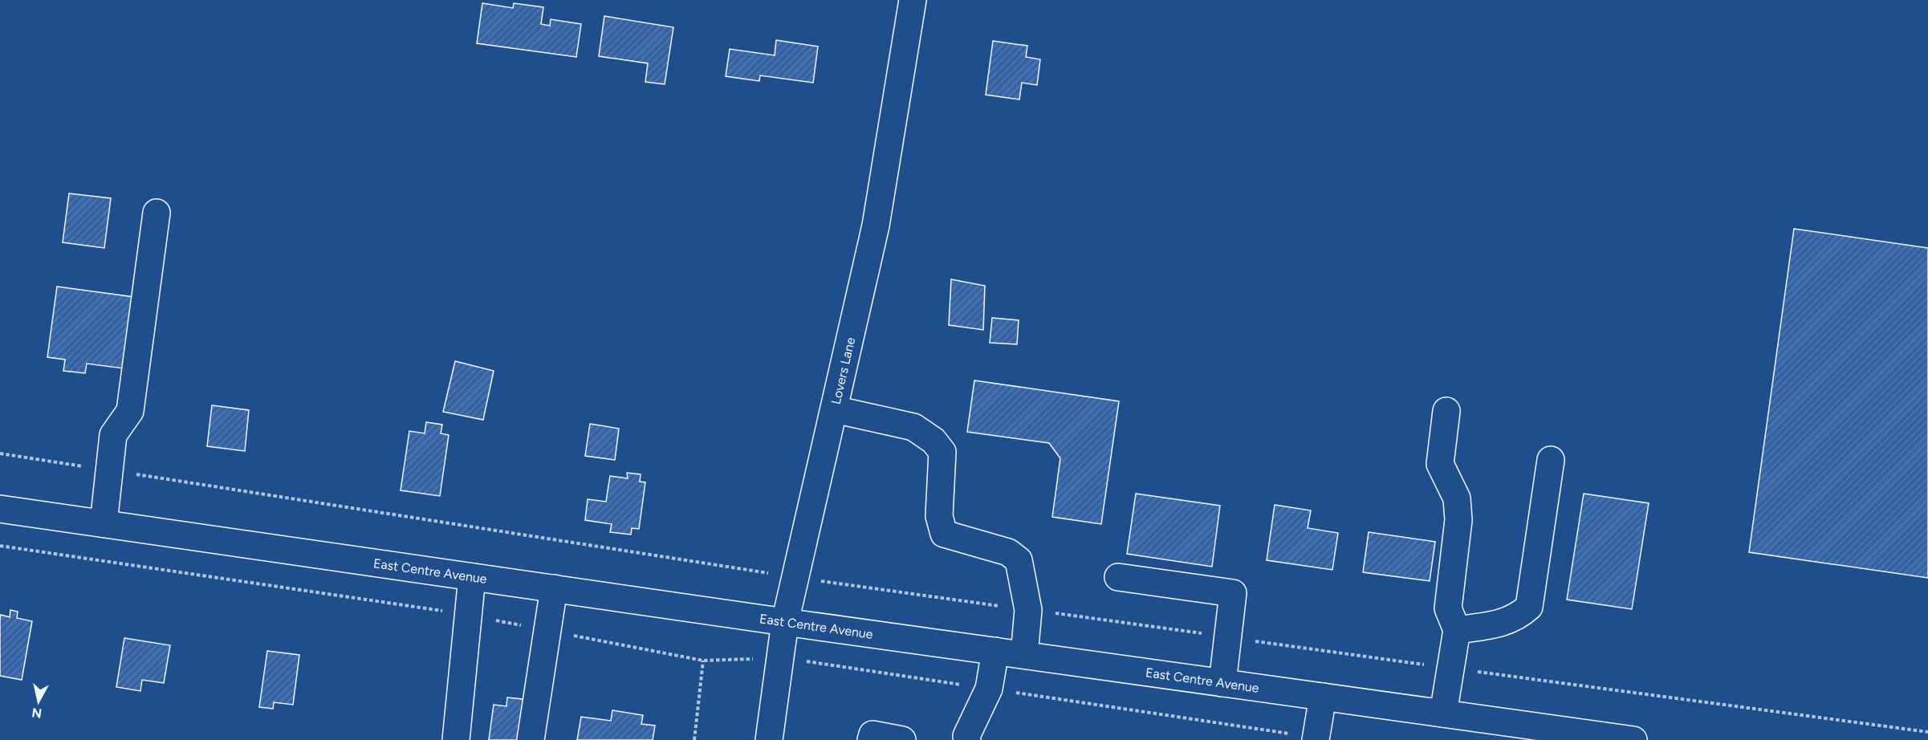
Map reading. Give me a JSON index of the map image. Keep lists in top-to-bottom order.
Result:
{
  "streets": {
    "main road": ["Lovers Lane", "East Centre Avenue"]
  },
  "crossings": [
    ["Lovers Lane", "East Centre Avenue"]
  ],
  "north": "bottom"
}
